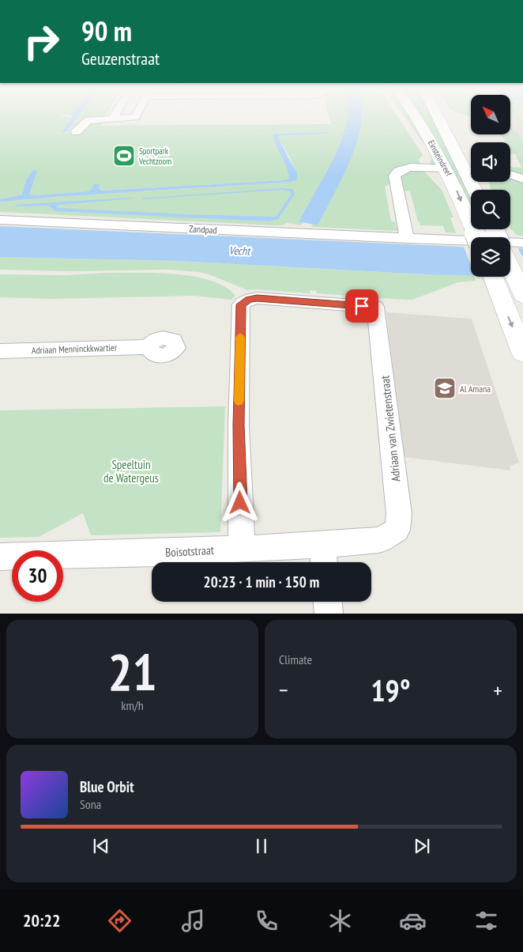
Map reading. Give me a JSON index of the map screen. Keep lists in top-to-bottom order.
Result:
{
  "streets": {
    "main road": ["Einsteindreef"],
    "street": [
      "Zandpad",
      "Adriaan Menninckkwartier",
      "Adriaan van Zwietenstraat",
      "Boisotstraat"
    ]
  },
  "crossings": [
    ["Adriaan van Zwietenstraat", "Boisotstraat"]
  ],
  "one_way": ["Einsteindreef"],
  "water": ["Vecht"],
  "parks": ["Speeltuin de Watergeus"],
  "places": {
    "sports": ["Sportpark Vechtzoom"],
    "school or university": ["Al Amana"]
  },
  "north": "top left",
  "page": {
    "turn": ["90 m", "Geuzenstraat"],
    "limit": "30",
    "trip": "20:23 · 1 min · 150 m",
    "tile": [
      ["21", "km/h"],
      "Climate"
    ],
    "heat": ["−", "19°", "+"],
    "song": ["Blue Orbit", "Sona"],
    "tabs": "20:22"
  }
}
